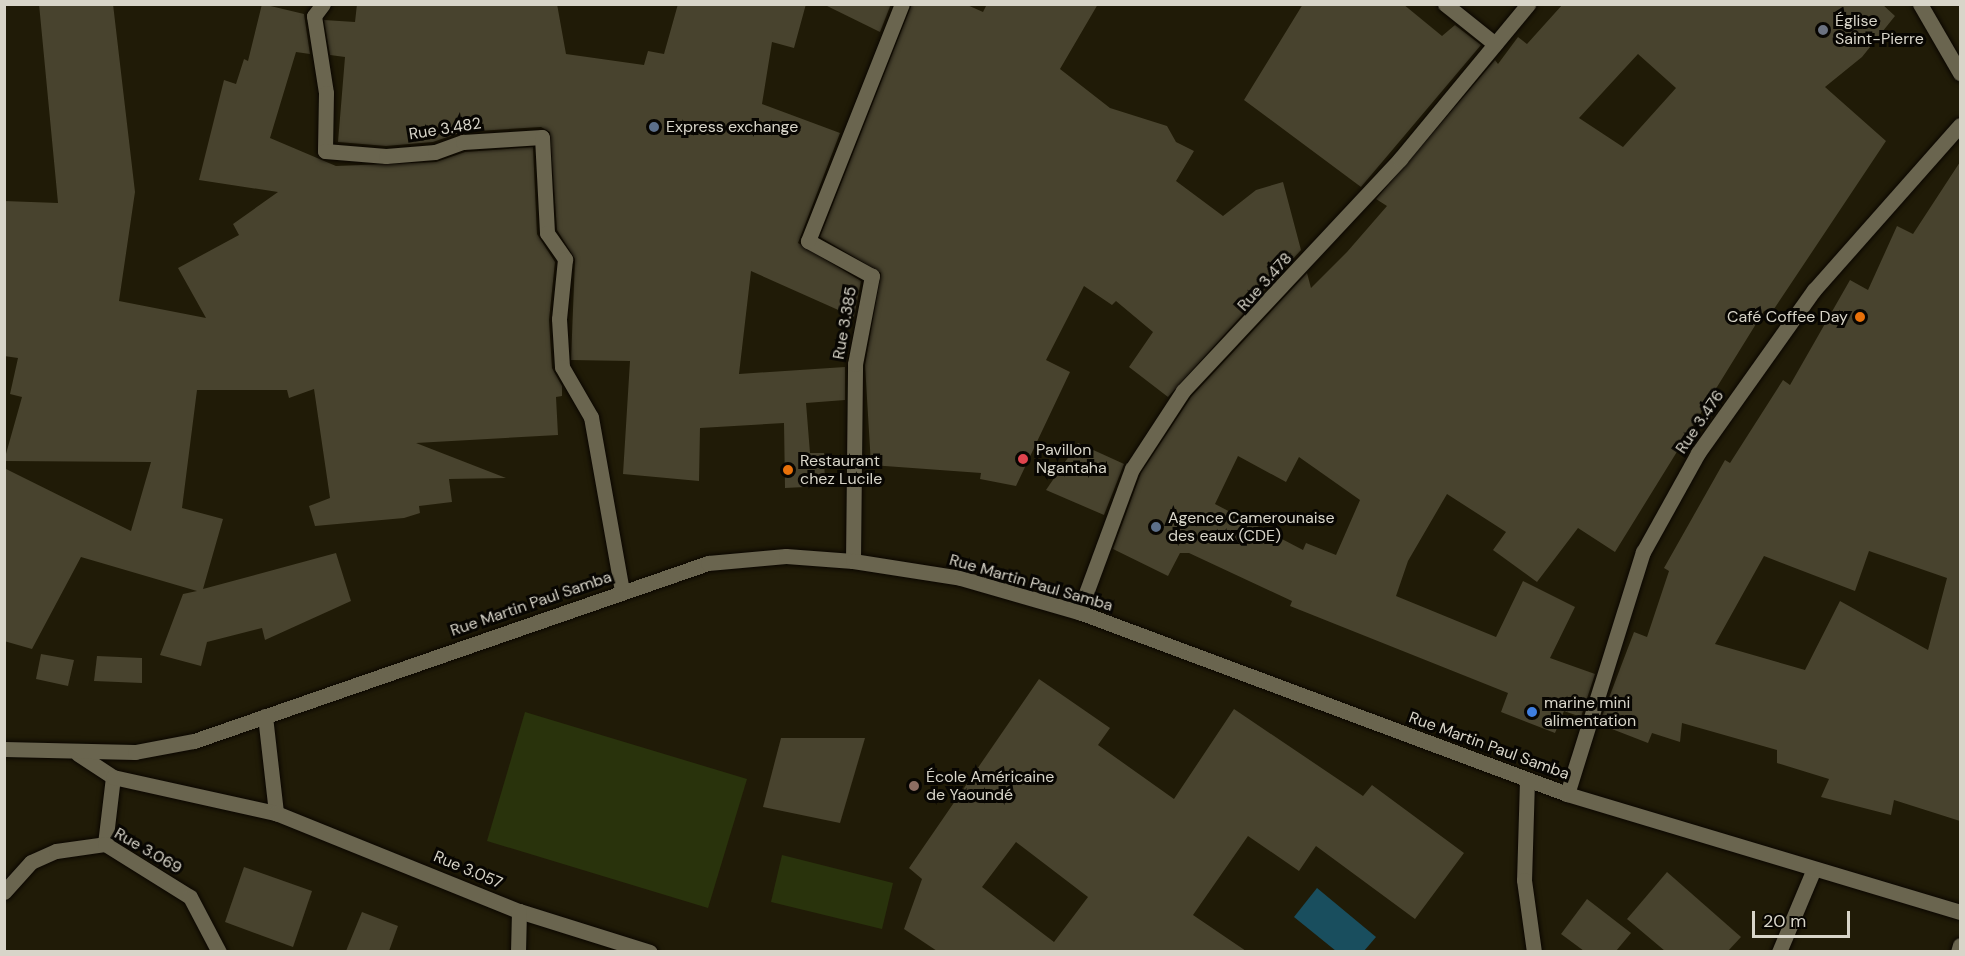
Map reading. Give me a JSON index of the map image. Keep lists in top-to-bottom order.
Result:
{
  "streets": {
    "street": [
      "Rue 3.482",
      "Rue 3.478",
      "Rue 3.385",
      "Rue 3.476",
      "Rue Martin Paul Samba",
      "Rue 3.069",
      "Rue 3.057"
    ]
  },
  "crossings": [
    ["Rue 3.482", "Rue Martin Paul Samba"],
    ["Rue 3.478", "Rue Martin Paul Samba"],
    ["Rue 3.385", "Rue Martin Paul Samba"],
    ["Rue 3.476", "Rue Martin Paul Samba"],
    ["Rue Martin Paul Samba", "Rue 3.057"]
  ],
  "places": [
    "Église Saint-Pierre",
    "Express exchange",
    "Café Coffee Day",
    "Pavillon Ngantaha",
    "Restaurant chez Lucile",
    "Agence Camerounaise des eaux (CDE)",
    "marine mini alimentation",
    "École Américaine de Yaoundé"
  ],
  "scale_bar": "20 m"
}
